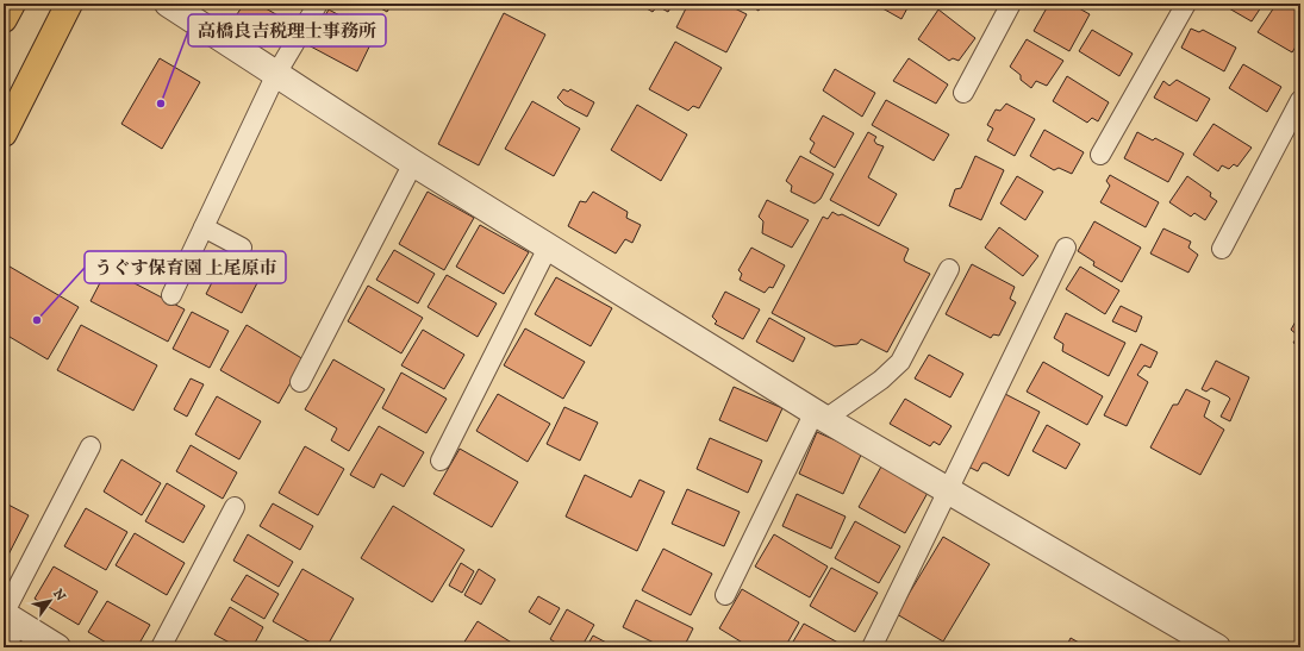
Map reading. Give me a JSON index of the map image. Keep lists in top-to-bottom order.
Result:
{
  "places": ["高橋良吉税理士事務所", "うぐす保育園 上尾原市"],
  "north": "top right"
}
